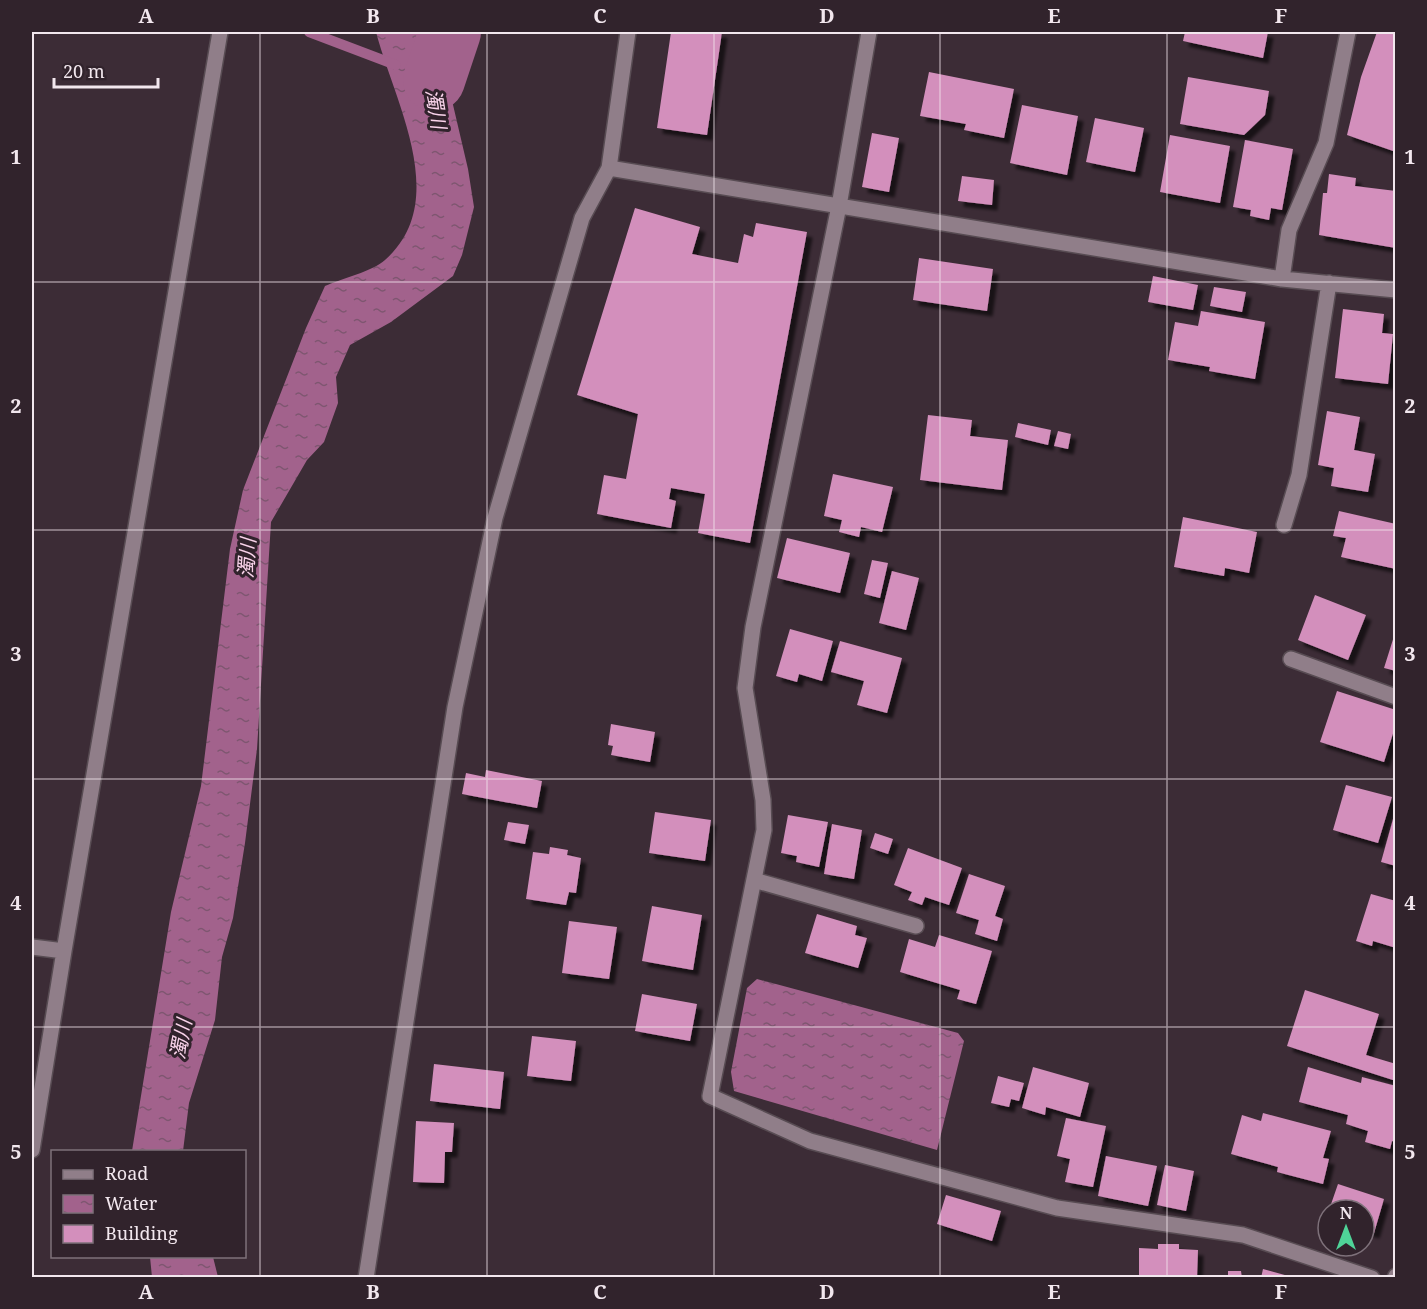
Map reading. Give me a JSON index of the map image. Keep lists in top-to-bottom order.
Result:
{
  "water": ["濁川"],
  "legend": ["Road", "Water", "Building"],
  "scale_bar": "20 m",
  "north": "top",
  "grid": {
    "columns": [
      "A",
      "B",
      "C",
      "D",
      "E",
      "F"
    ],
    "rows": [
      "1",
      "2",
      "3",
      "4",
      "5"
    ]
  }
}
